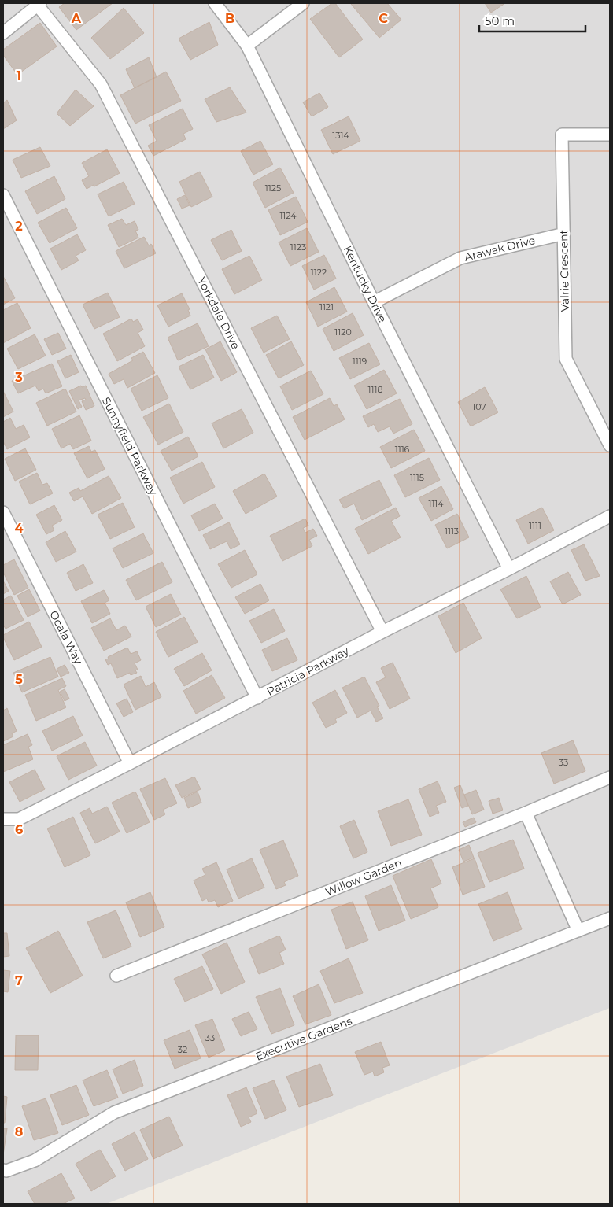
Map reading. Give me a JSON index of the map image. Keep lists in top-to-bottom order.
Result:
{
  "streets": {
    "street": [
      "Arawak Drive",
      "Valrie Crescent",
      "Kentucky Drive",
      "Yorkdale Drive",
      "Sunnyfield Parkway",
      "Ocala Way",
      "Patricia Parkway",
      "Willow Garden",
      "Executive Gardens"
    ]
  },
  "crossings": [
    ["Arawak Drive", "Valrie Crescent"],
    ["Arawak Drive", "Kentucky Drive"],
    ["Kentucky Drive", "Patricia Parkway"],
    ["Yorkdale Drive", "Patricia Parkway"],
    ["Sunnyfield Parkway", "Patricia Parkway"],
    ["Ocala Way", "Patricia Parkway"]
  ],
  "house_numbers": [
    "1314",
    "1125",
    "1124",
    "1123",
    "1122",
    "1121",
    "1120",
    "1119",
    "1118",
    "1107",
    "1116",
    "1115",
    "1114",
    "1111",
    "1113",
    "33",
    "33",
    "32"
  ],
  "scale_bar": "50 m",
  "grid": {
    "columns": ["A", "B", "C"],
    "rows": [
      "1",
      "2",
      "3",
      "4",
      "5",
      "6",
      "7",
      "8"
    ]
  }
}
